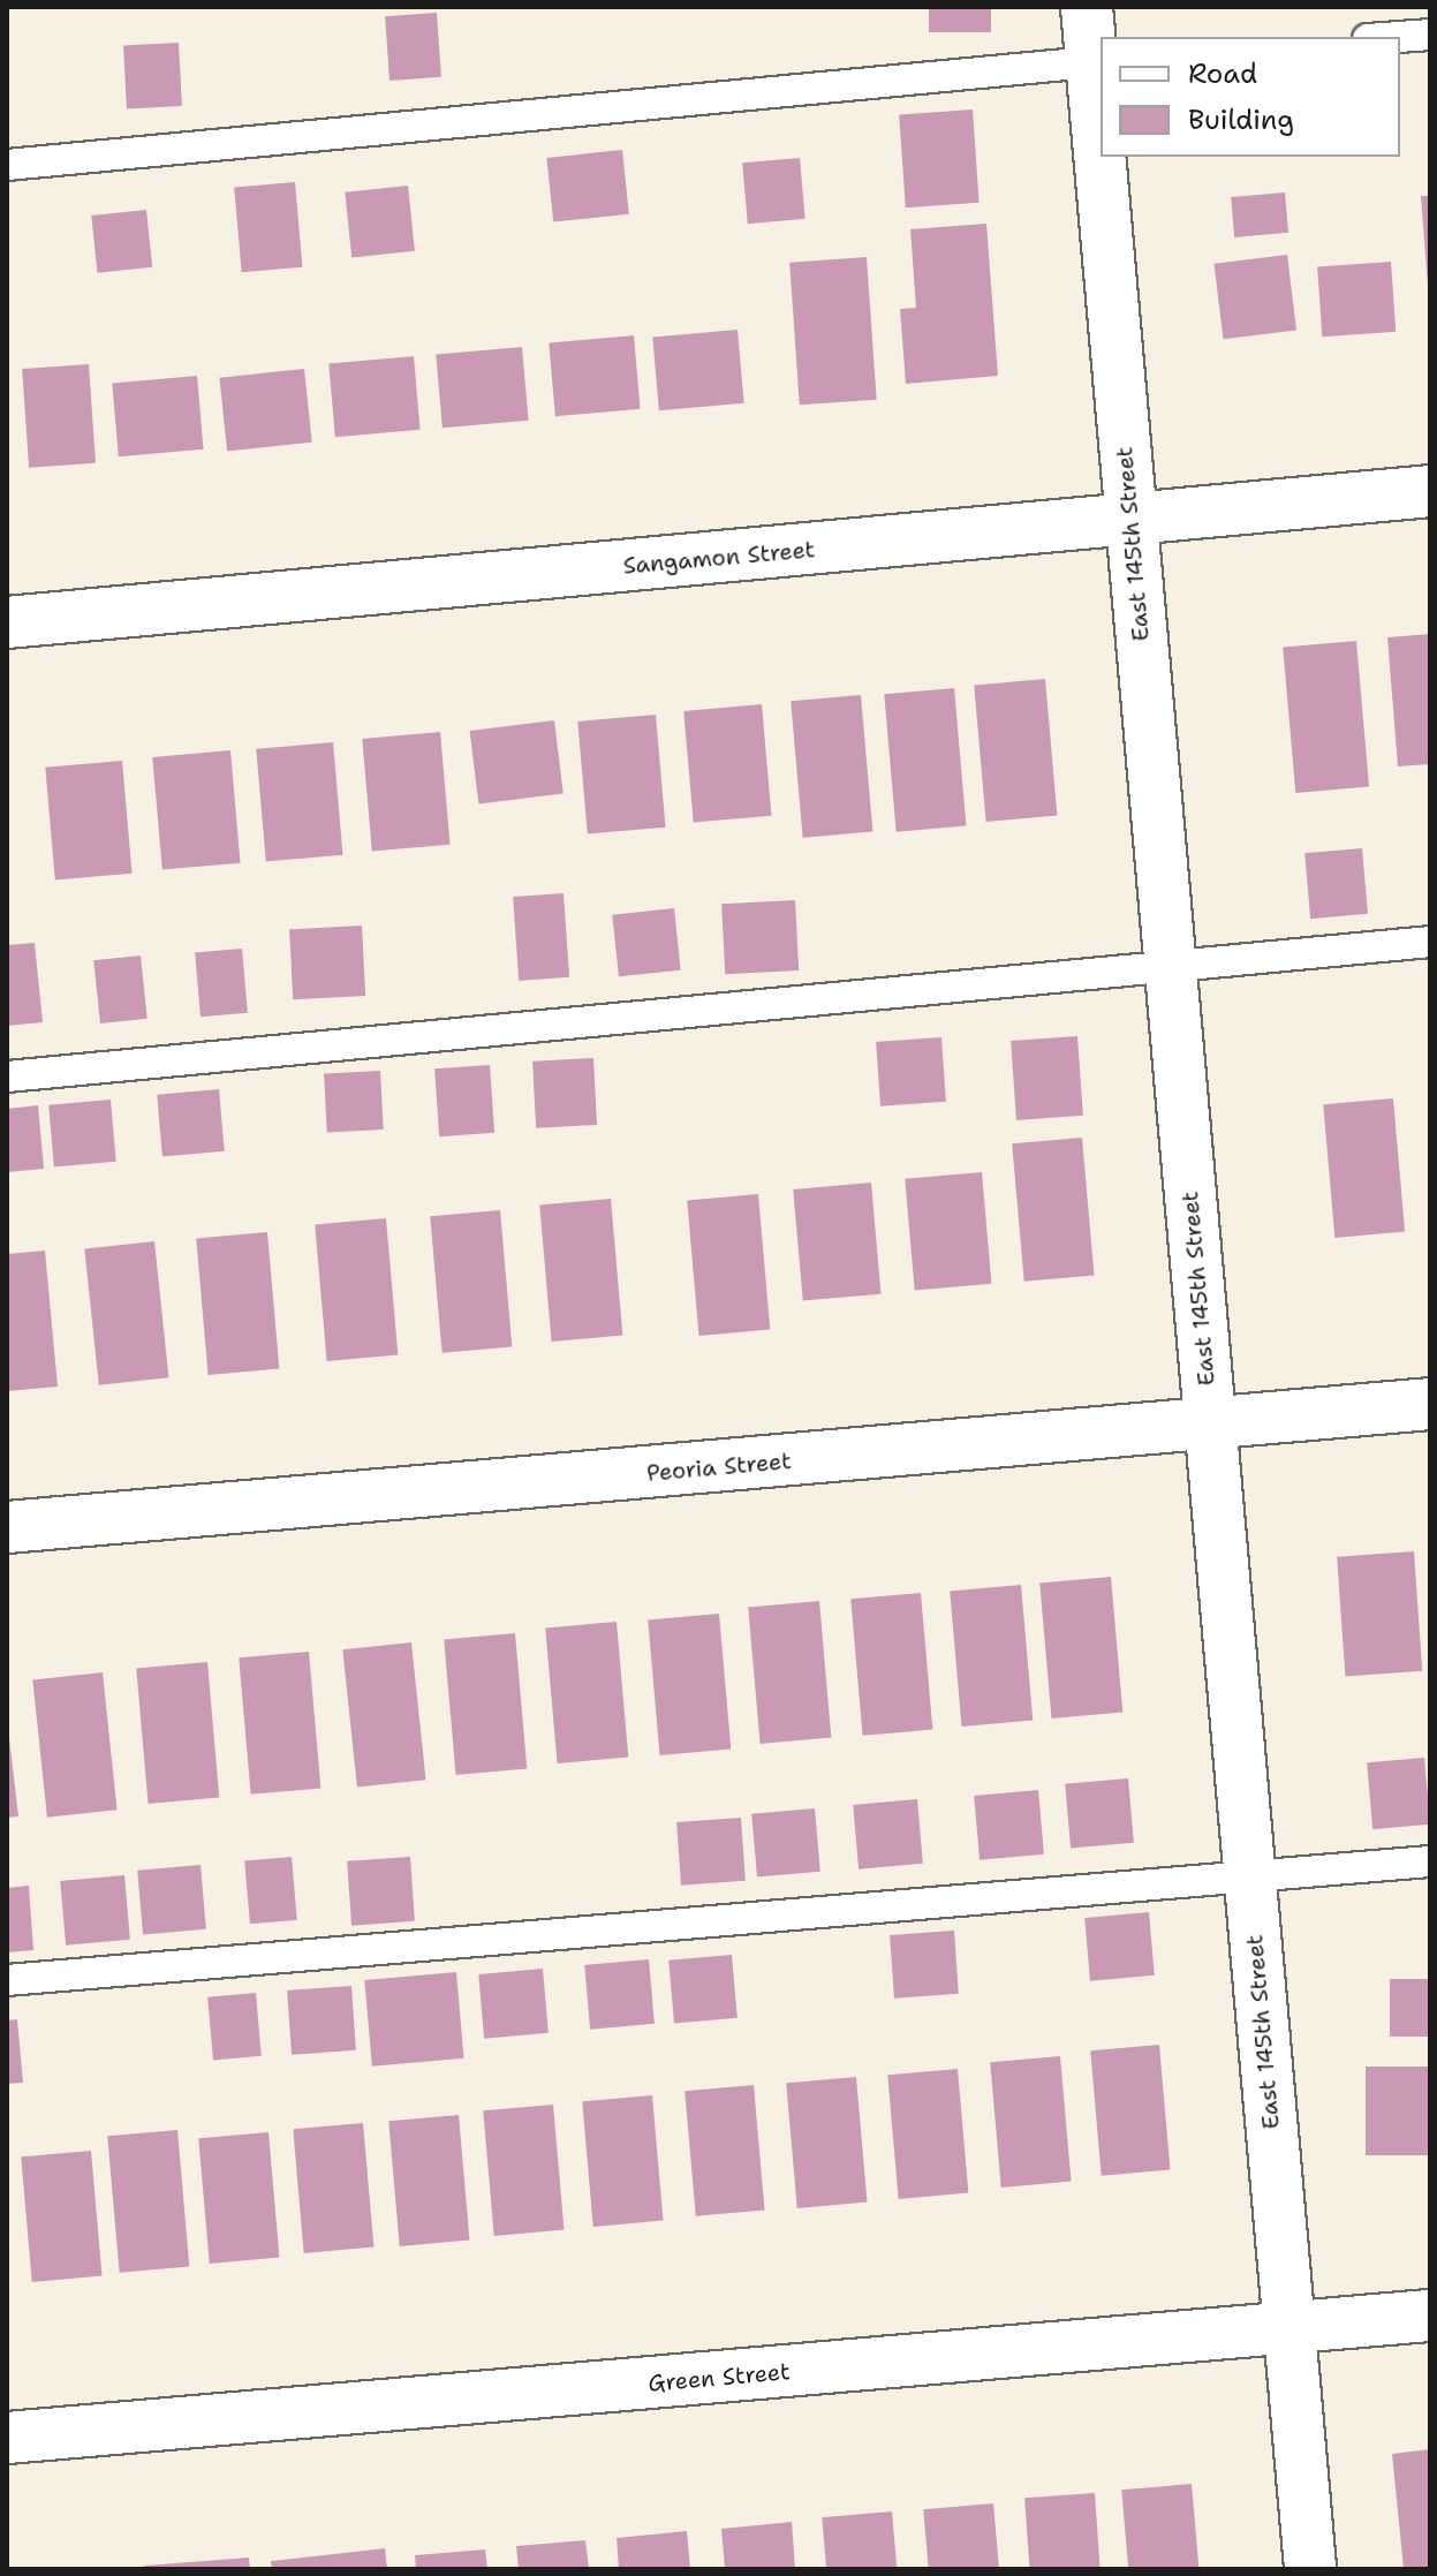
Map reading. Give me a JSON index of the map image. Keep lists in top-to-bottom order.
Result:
{
  "streets": {
    "street": [
      "East 145th Street",
      "Sangamon Street",
      "Peoria Street",
      "Green Street"
    ]
  },
  "crossings": [
    ["East 145th Street", "Sangamon Street"],
    ["East 145th Street", "Peoria Street"],
    ["East 145th Street", "Green Street"]
  ],
  "legend": ["Road", "Building"]
}
